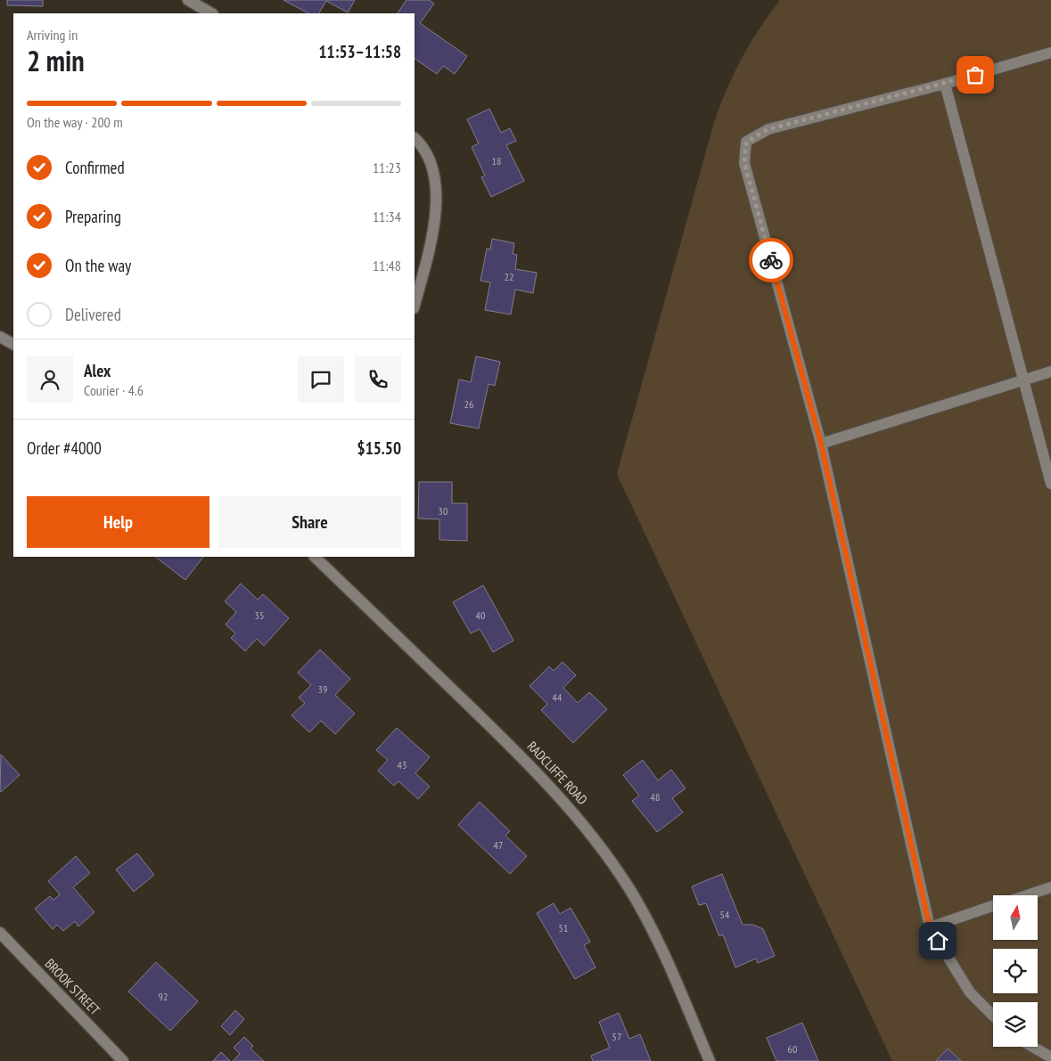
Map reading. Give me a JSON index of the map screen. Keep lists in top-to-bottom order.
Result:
{
  "streets": {
    "street": ["RADCLIFFE ROAD", "BROOK STREET"]
  },
  "house_numbers": [
    "18",
    "22",
    "26",
    "30",
    "35",
    "40",
    "39",
    "44",
    "43",
    "48",
    "47",
    "54",
    "51",
    "92",
    "57",
    "60"
  ],
  "north": "top",
  "page": {
    "heading": ["2 min", "Arriving in", "11:53–11:58"],
    "panel": [
      "Alex",
      "Courier · 4.6",
      "Order #4000",
      "$15.50"
    ],
    "bar": "On the way · 200 m",
    "list": [
      ["Confirmed", "11:23"],
      ["Preparing", "11:34"],
      ["On the way", "11:48"],
      "Delivered"
    ],
    "buttons": ["Help", "Share"]
  }
}
